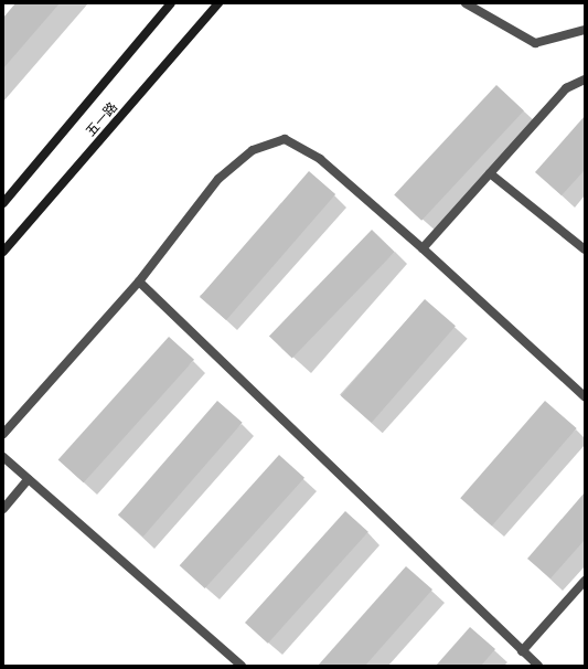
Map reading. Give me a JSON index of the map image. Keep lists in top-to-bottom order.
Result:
{
  "streets": {
    "main road": ["五一路"]
  }
}
